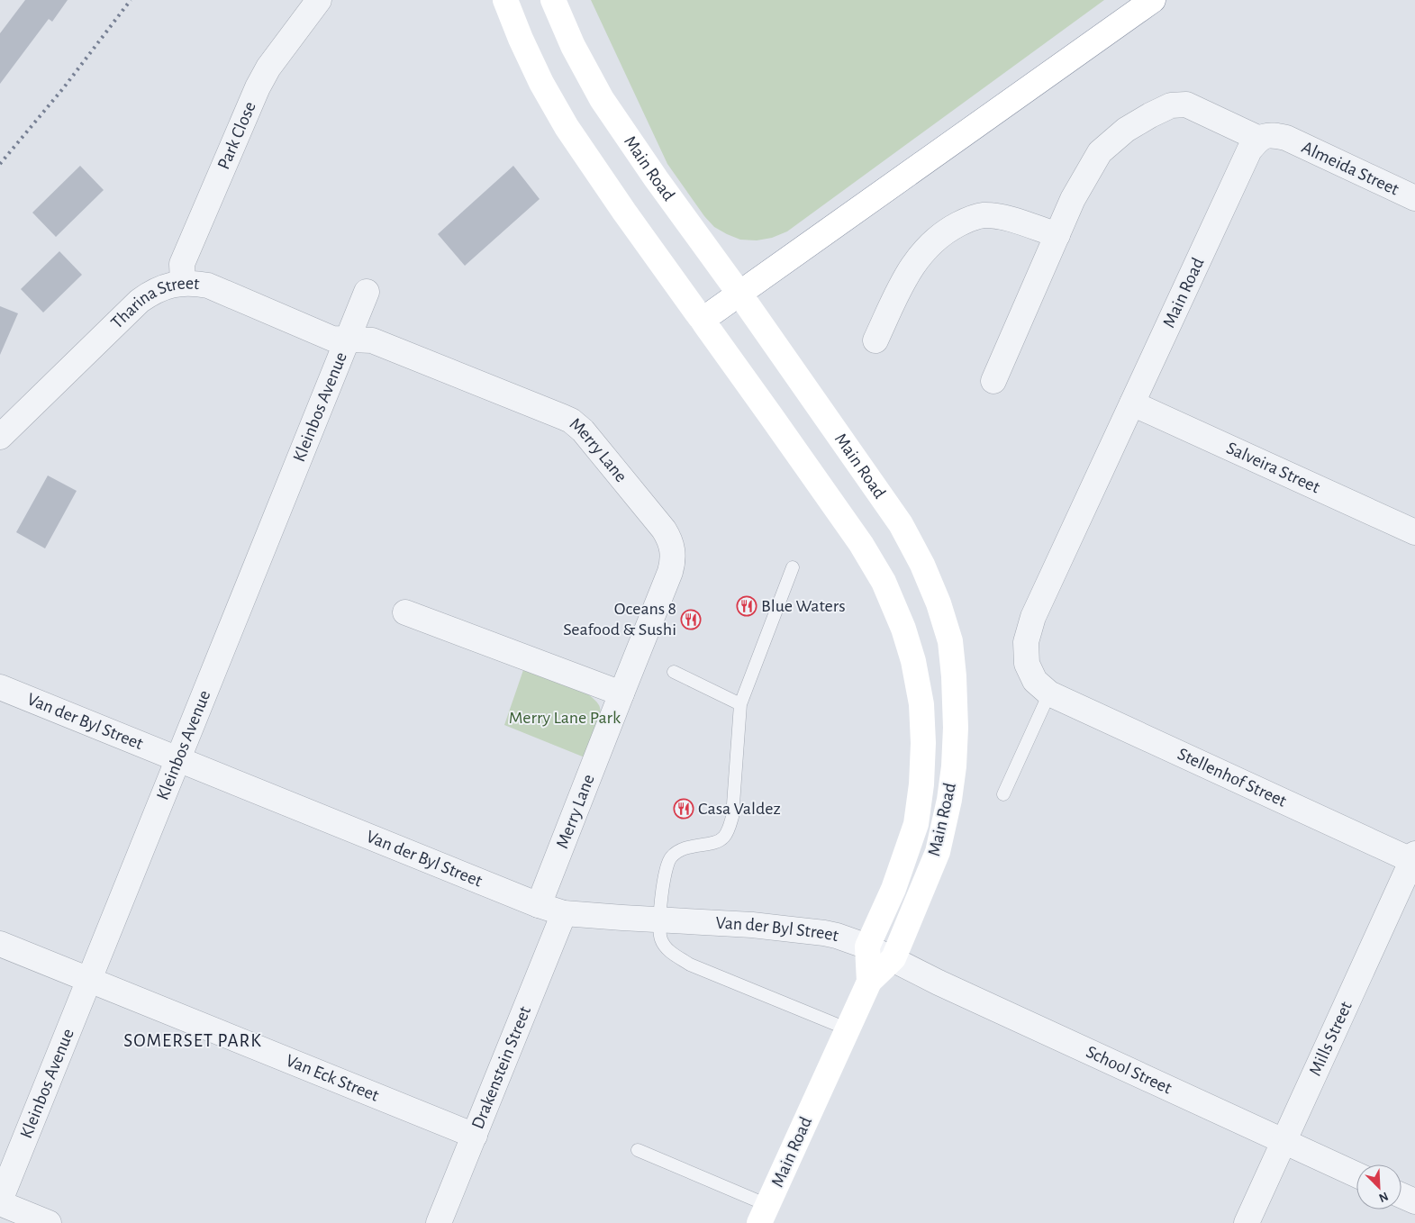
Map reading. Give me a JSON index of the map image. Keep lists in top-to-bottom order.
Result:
{
  "streets": {
    "main road": ["Main Road"],
    "street": [
      "Park Close",
      "Almeida Street",
      "Tharina Street",
      "Kleinbos Avenue",
      "Merry Lane",
      "Salveira Street",
      "Van der Byl Street",
      "Stellenhof Street",
      "Mills Street",
      "Drakenstein Street",
      "School Street",
      "Van Eck Street"
    ]
  },
  "crossings": [
    ["Park Close", "Tharina Street"],
    ["Main Road", "Almeida Street"],
    ["Main Road", "Salveira Street"],
    ["Main Road", "Van der Byl Street"],
    ["Main Road", "Stellenhof Street"],
    ["Main Road", "School Street"],
    ["Tharina Street", "Kleinbos Avenue"],
    ["Tharina Street", "Merry Lane"],
    ["Kleinbos Avenue", "Merry Lane"],
    ["Kleinbos Avenue", "Van der Byl Street"],
    ["Kleinbos Avenue", "Van Eck Street"],
    ["Merry Lane", "Van der Byl Street"],
    ["Van der Byl Street", "Drakenstein Street"],
    ["Van der Byl Street", "School Street"],
    ["Stellenhof Street", "Mills Street"],
    ["Mills Street", "School Street"],
    ["Drakenstein Street", "Van Eck Street"]
  ],
  "districts": ["SOMERSET PARK"],
  "parks": ["Merry Lane Park"],
  "places": {
    "restaurant": ["Blue Waters", "Oceans 8 Seafood & Sushi", "Casa Valdez"]
  },
  "north": "bottom right"
}
